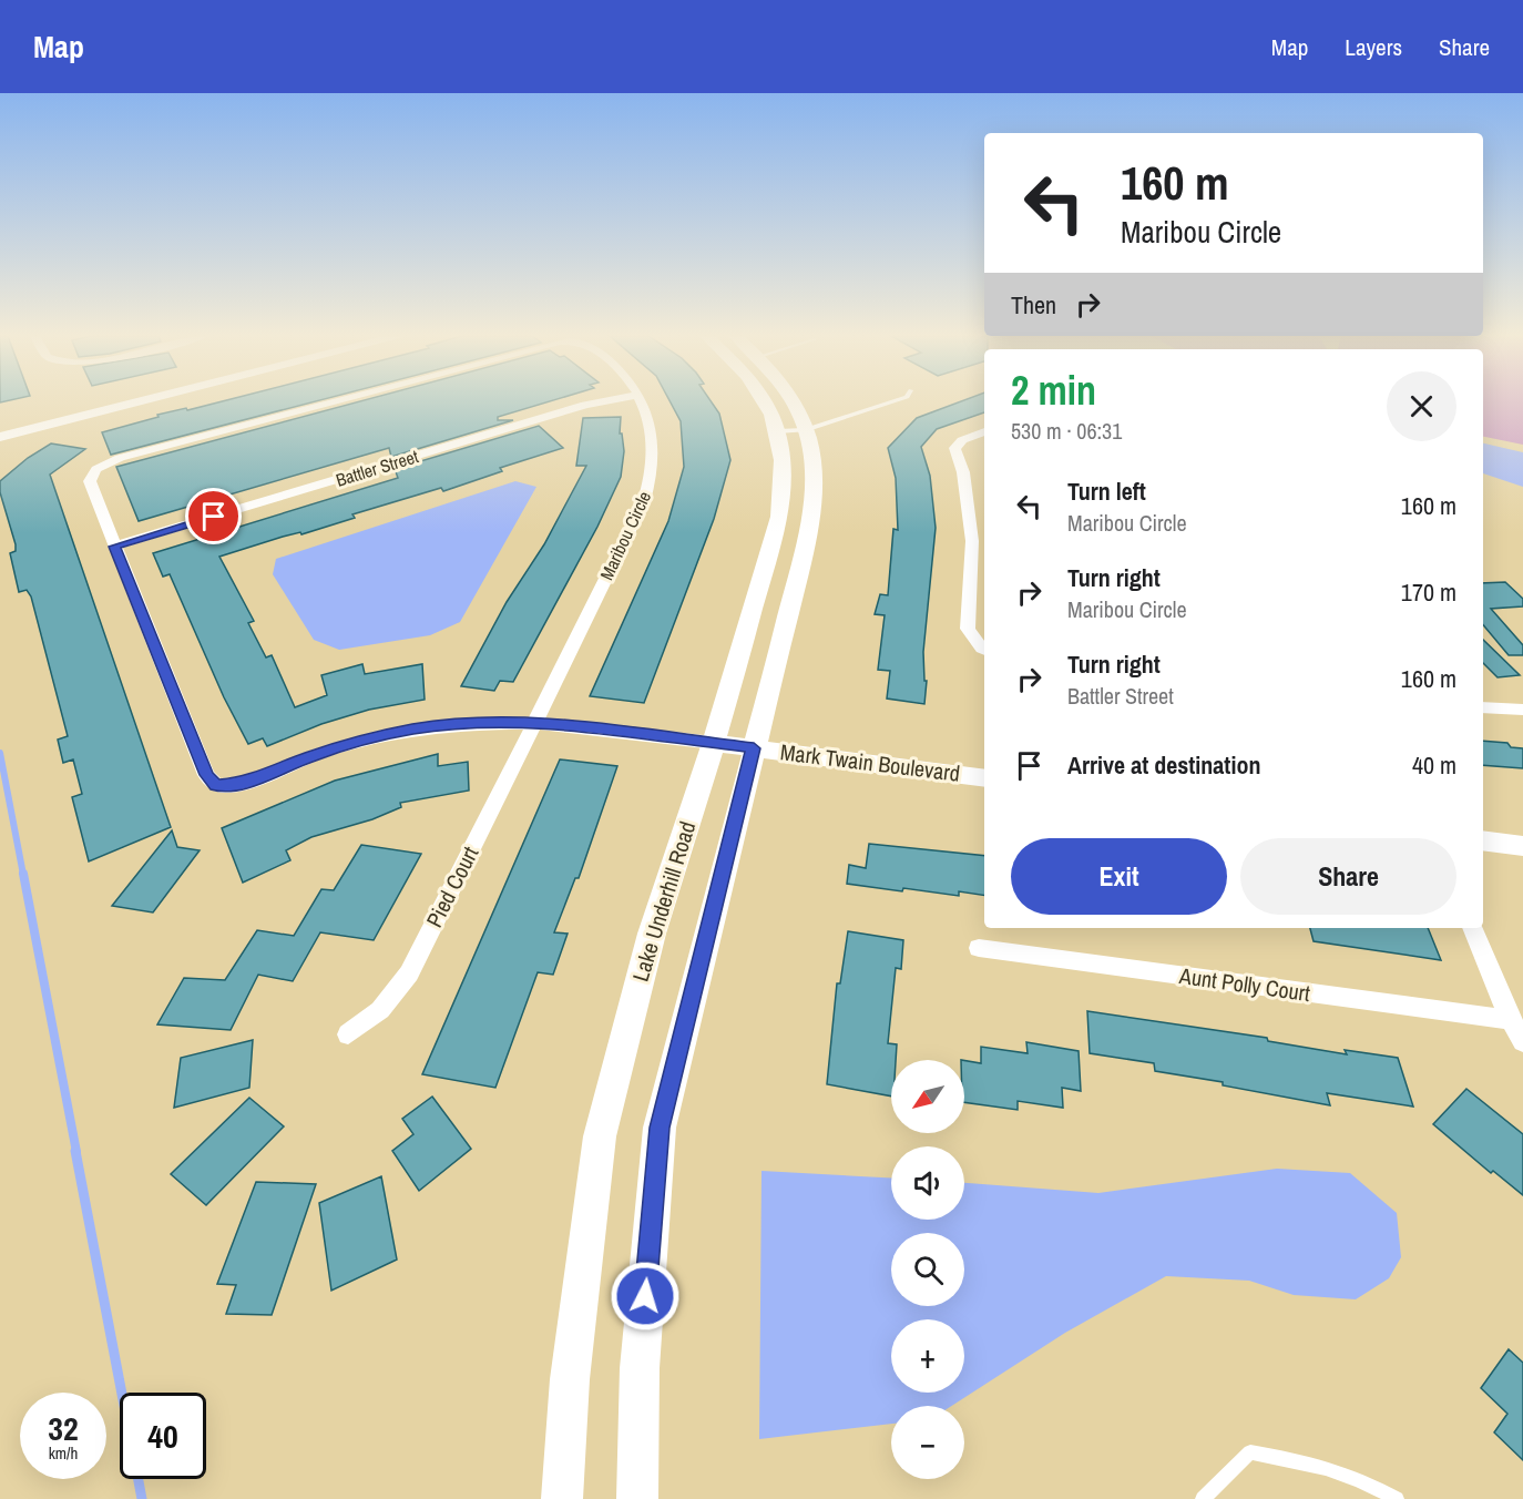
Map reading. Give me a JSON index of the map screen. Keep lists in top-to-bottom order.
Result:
{
  "streets": {
    "street": [
      "Battler Street",
      "Maribou Circle",
      "Mark Twain Boulevard",
      "Pied Court",
      "Lake Underhill Road",
      "Aunt Polly Court"
    ]
  },
  "crossings": [
    ["Battler Street", "Maribou Circle"],
    ["Maribou Circle", "Mark Twain Boulevard"],
    ["Maribou Circle", "Pied Court"],
    ["Maribou Circle", "Lake Underhill Road"],
    ["Mark Twain Boulevard", "Lake Underhill Road"]
  ],
  "north": "bottom left",
  "page": {
    "header": "Map",
    "nav": ["Map", "Layers", "Share"],
    "turn": ["160 m", "Maribou Circle"],
    "then": "Then",
    "heading": ["2 min", "530 m · 06:31"],
    "list": [
      {
        "name": "Turn left",
        "note": "Maribou Circle",
        "value": "160 m"
      },
      {
        "name": "Turn right",
        "note": "Maribou Circle",
        "value": "170 m"
      },
      {
        "name": "Turn right",
        "note": "Battler Street",
        "value": "160 m"
      },
      {
        "name": "Arrive at destination",
        "value": "40 m"
      }
    ],
    "buttons": ["Exit", "Share"],
    "map_buttons": ["+", "−"],
    "speed": "32 km/h",
    "limit": "40"
  }
}
